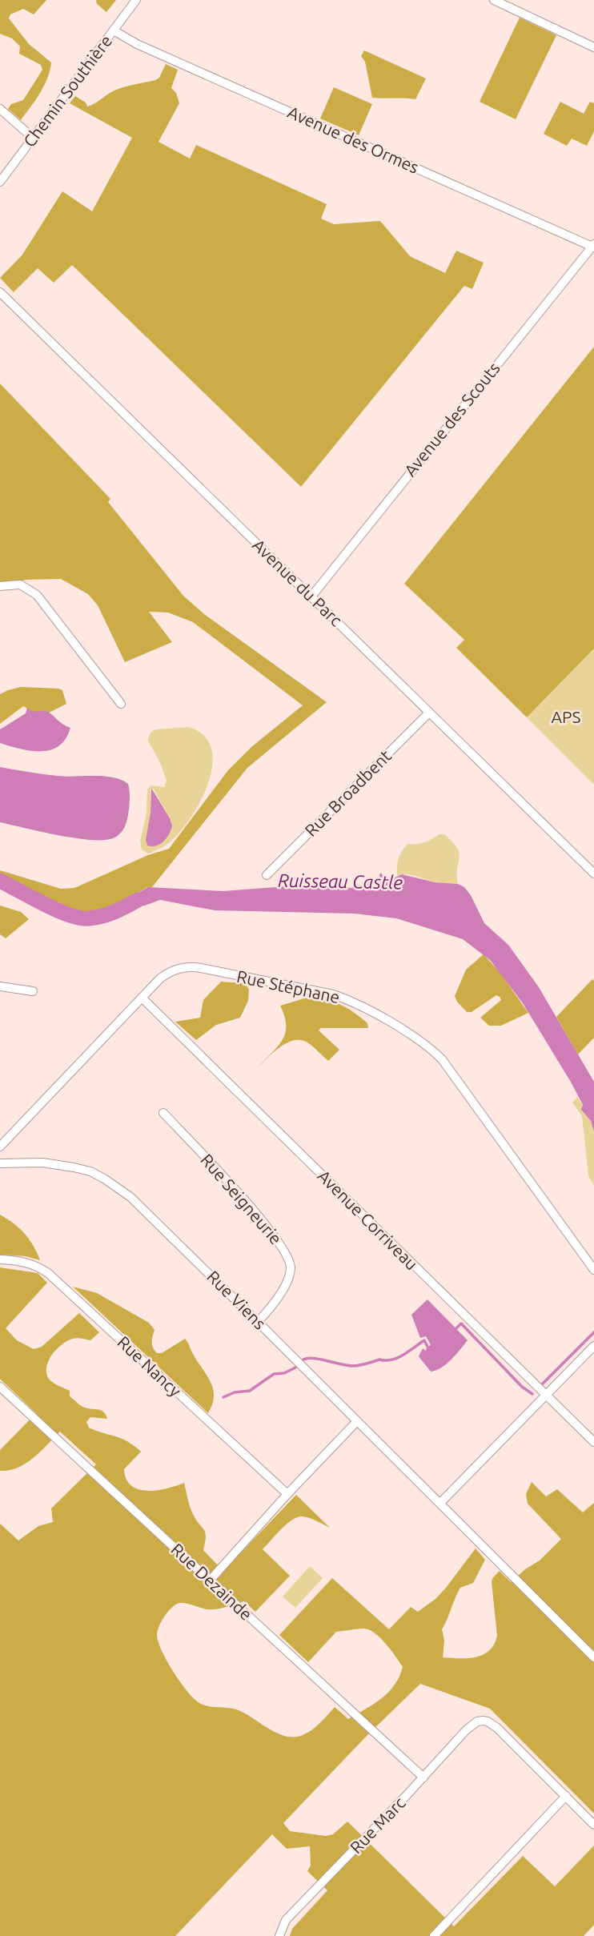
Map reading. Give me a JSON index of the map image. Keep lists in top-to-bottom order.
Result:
{
  "streets": {
    "street": [
      "Chemin Southière",
      "Avenue des Ormes",
      "Avenue des Scouts",
      "Avenue du Parc",
      "Rue Broadbent",
      "Rue Stéphane",
      "Rue Seigneurie",
      "Avenue Corriveau",
      "Rue Viens",
      "Rue Nancy",
      "Rue Dezainde",
      "Rue Marc"
    ]
  },
  "crossings": [
    ["Chemin Southière", "Avenue des Ormes"],
    ["Avenue des Ormes", "Avenue des Scouts"],
    ["Avenue des Scouts", "Avenue du Parc"],
    ["Avenue du Parc", "Rue Broadbent"],
    ["Rue Stéphane", "Avenue Corriveau"],
    ["Rue Seigneurie", "Rue Viens"],
    ["Rue Dezainde", "Rue Marc"]
  ],
  "water": ["Ruisseau Castle"],
  "parks": ["APS"]
}
